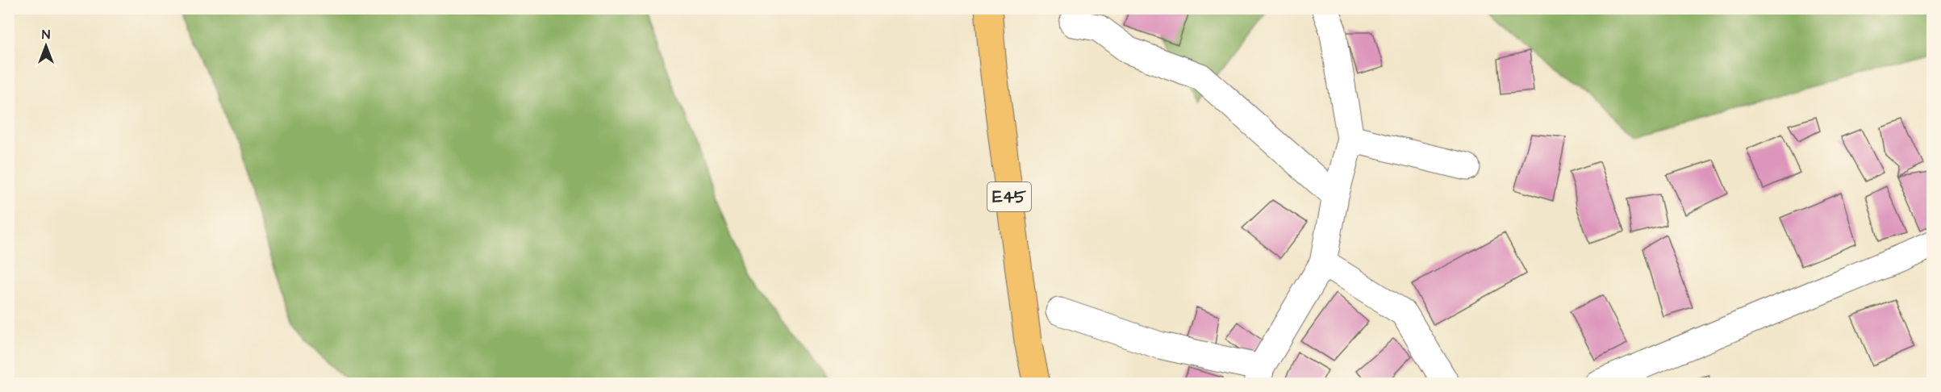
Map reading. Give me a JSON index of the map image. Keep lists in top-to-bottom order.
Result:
{
  "streets": {
    "highway": ["E45"]
  },
  "north": "top"
}
